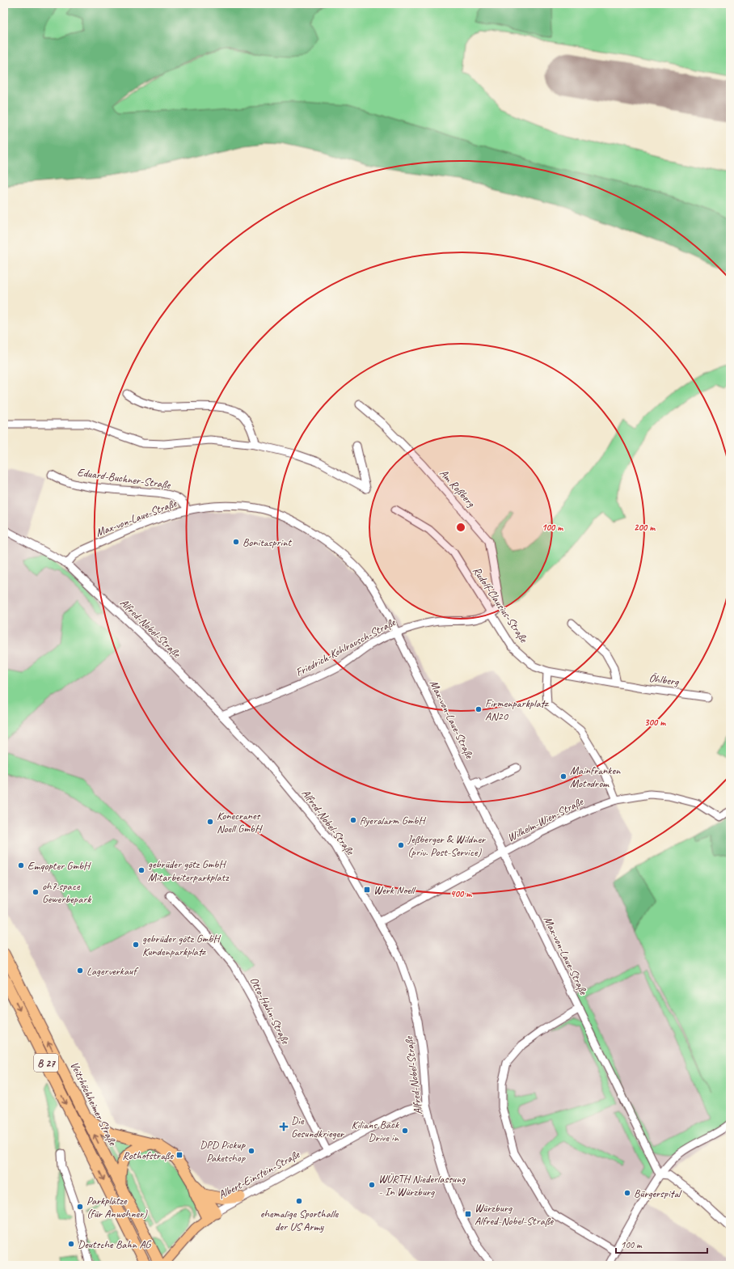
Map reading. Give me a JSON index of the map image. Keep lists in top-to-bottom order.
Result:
{
  "streets": {
    "highway": ["B 27", "Veitshöchheimer Straße"],
    "main road": ["Albert-Einstein-Straße"],
    "street": [
      "Eduard-Buchner-Straße",
      "Am Roßberg",
      "Max-von-Laue-Straße",
      "Rudolf-Clausius-Straße",
      "Alfred-Nobel-Straße",
      "Friedrich-Kohlrausch-Straße",
      "Öhlberg",
      "Wilhelm-Wien-Straße",
      "Otto-Hahn-Straße"
    ]
  },
  "crossings": [
    ["Eduard-Buchner-Straße", "Max-von-Laue-Straße"],
    ["Am Roßberg", "Friedrich-Kohlrausch-Straße"],
    ["Max-von-Laue-Straße", "Alfred-Nobel-Straße"],
    ["Max-von-Laue-Straße", "Friedrich-Kohlrausch-Straße"],
    ["Max-von-Laue-Straße", "Wilhelm-Wien-Straße"],
    ["Rudolf-Clausius-Straße", "Friedrich-Kohlrausch-Straße"],
    ["Rudolf-Clausius-Straße", "Öhlberg"],
    ["Alfred-Nobel-Straße", "Friedrich-Kohlrausch-Straße"],
    ["Alfred-Nobel-Straße", "Wilhelm-Wien-Straße"],
    ["Alfred-Nobel-Straße", "Albert-Einstein-Straße"],
    ["Otto-Hahn-Straße", "Albert-Einstein-Straße"]
  ],
  "places": {
    "other": [
      "Bonitasprint",
      "Firmenparkplatz AN20",
      "Mainfranken Motodrom",
      "flyeralarm GmbH",
      "Konecranes Noell GmbH",
      "Jeßberger & Wildner (priv. Post-Service)",
      "Emqopter GmbH",
      "gebrüder götz GmbH Mitarbeiterparkplatz",
      "oh7.space Gewerbepark",
      "gebrüder götz GmbH Kundenparkplatz",
      "Lagerverkauf",
      "Kilians Bäck Drive in",
      "DPD Pickup Paketshop",
      "WÜRTH Niederlassung - In Würzburg",
      "Bürgerspital",
      "ehemalige Sporthalle der US Army",
      "Parkplätze (für Anwohner)",
      "Deutsche Bahn AG"
    ],
    "transit": ["Werk Noell", "Rothofstraße", "Würzburg Alfred-Nobel-Straße"],
    "health": ["Die Gesundkrieger"]
  },
  "scale_bar": "100 m",
  "rings": [
    "100 m",
    "200 m",
    "300 m",
    "400 m"
  ]
}
